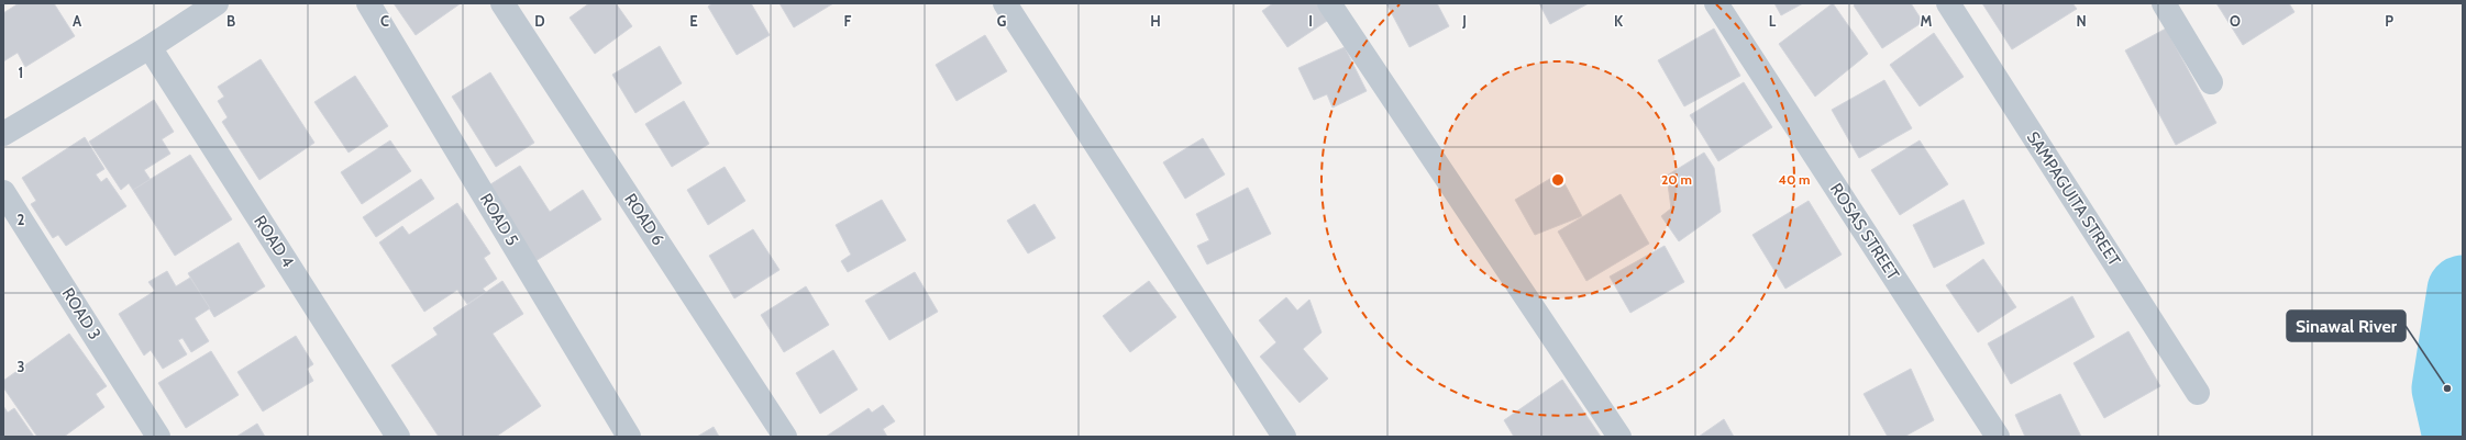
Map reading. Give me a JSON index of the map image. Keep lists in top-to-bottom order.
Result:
{
  "streets": {
    "street": [
      "SAMPAGUITA STREET",
      "ROAD 5",
      "ROAD 6",
      "ROSAS STREET",
      "ROAD 4",
      "ROAD 3"
    ]
  },
  "places": ["Sinawal River"],
  "grid": {
    "columns": [
      "A",
      "B",
      "C",
      "D",
      "E",
      "F",
      "G",
      "H",
      "I",
      "J",
      "K",
      "L",
      "M",
      "N",
      "O",
      "P"
    ],
    "rows": ["1", "2", "3"]
  },
  "rings": ["20 m", "40 m"]
}
